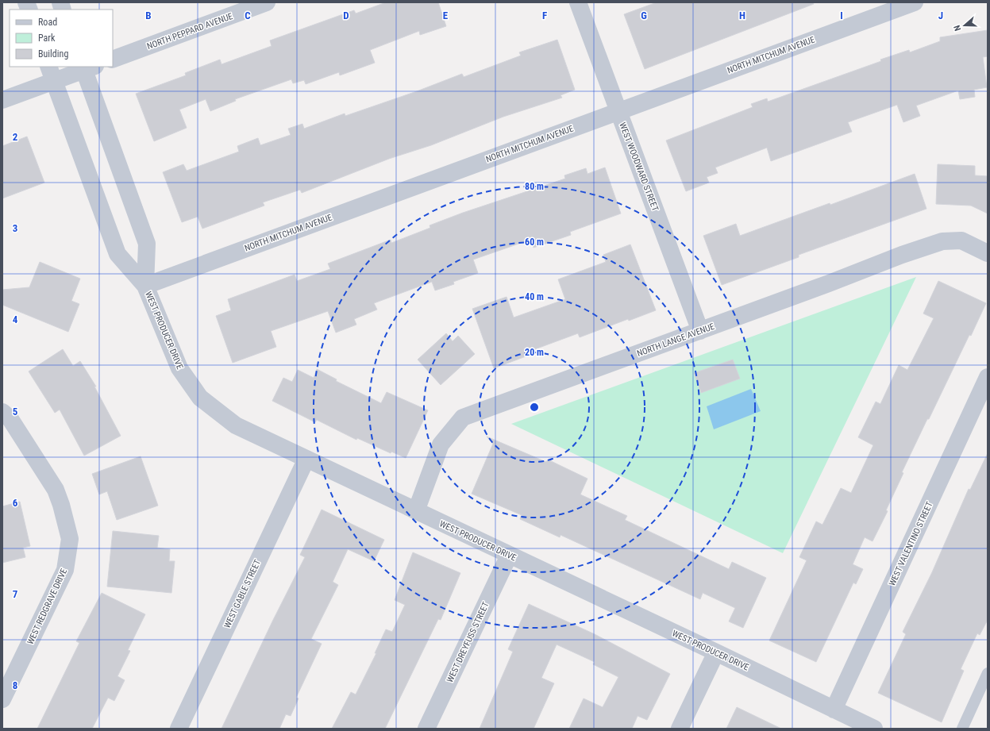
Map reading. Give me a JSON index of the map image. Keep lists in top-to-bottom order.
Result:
{
  "streets": {
    "street": [
      "NORTH PEPPARD AVENUE",
      "NORTH MITCHUM AVENUE",
      "WEST WOODWARD STREET",
      "WEST PRODUCER DRIVE",
      "NORTH LANGE AVENUE",
      "WEST VALENTINO STREET",
      "WEST GABLE STREET",
      "WEST REDGRAVE DRIVE",
      "WEST DREYFUSS STREET"
    ]
  },
  "crossings": [
    ["NORTH MITCHUM AVENUE", "WEST WOODWARD STREET"],
    ["NORTH MITCHUM AVENUE", "WEST PRODUCER DRIVE"],
    ["WEST WOODWARD STREET", "NORTH LANGE AVENUE"],
    ["WEST PRODUCER DRIVE", "NORTH LANGE AVENUE"],
    ["WEST PRODUCER DRIVE", "WEST VALENTINO STREET"],
    ["WEST PRODUCER DRIVE", "WEST GABLE STREET"],
    ["WEST PRODUCER DRIVE", "WEST DREYFUSS STREET"]
  ],
  "legend": ["Road", "Park", "Building"],
  "north": "left",
  "grid": {
    "columns": [
      "B",
      "C",
      "D",
      "E",
      "F",
      "G",
      "H",
      "I",
      "J"
    ],
    "rows": [
      "2",
      "3",
      "4",
      "5",
      "6",
      "7",
      "8"
    ]
  },
  "rings": [
    "80 m",
    "60 m",
    "40 m",
    "20 m"
  ]
}
